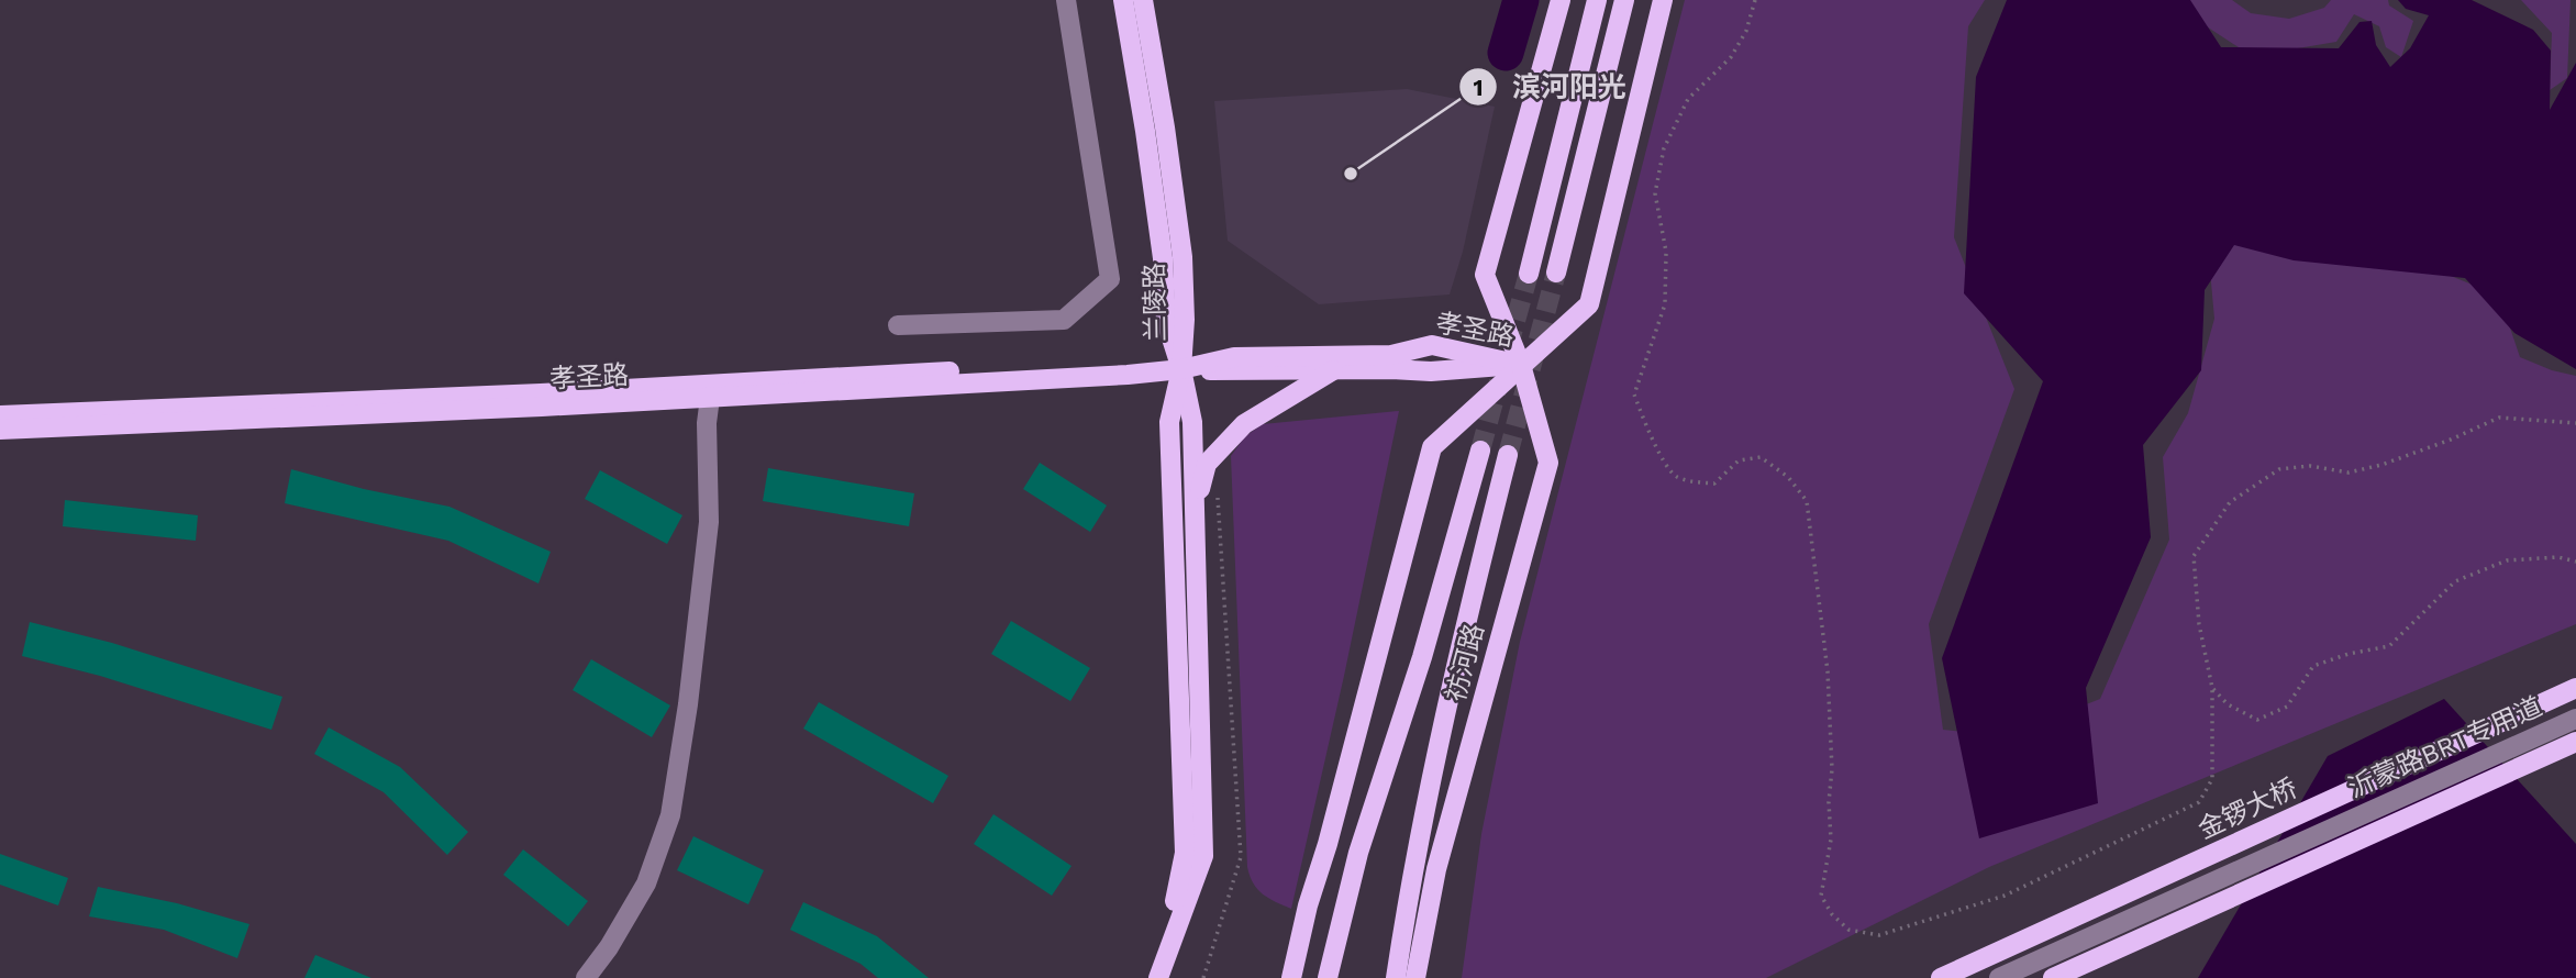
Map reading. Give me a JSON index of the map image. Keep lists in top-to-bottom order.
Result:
{
  "streets": {
    "main road": [
      "兰陵路",
      "孝圣路",
      "祊河路",
      "金锣大桥"
    ],
    "street": ["沂蒙路BRT专用道"]
  },
  "crossings": [
    ["兰陵路", "孝圣路"],
    ["孝圣路", "祊河路"]
  ],
  "places": ["滨河阳光"]
}
